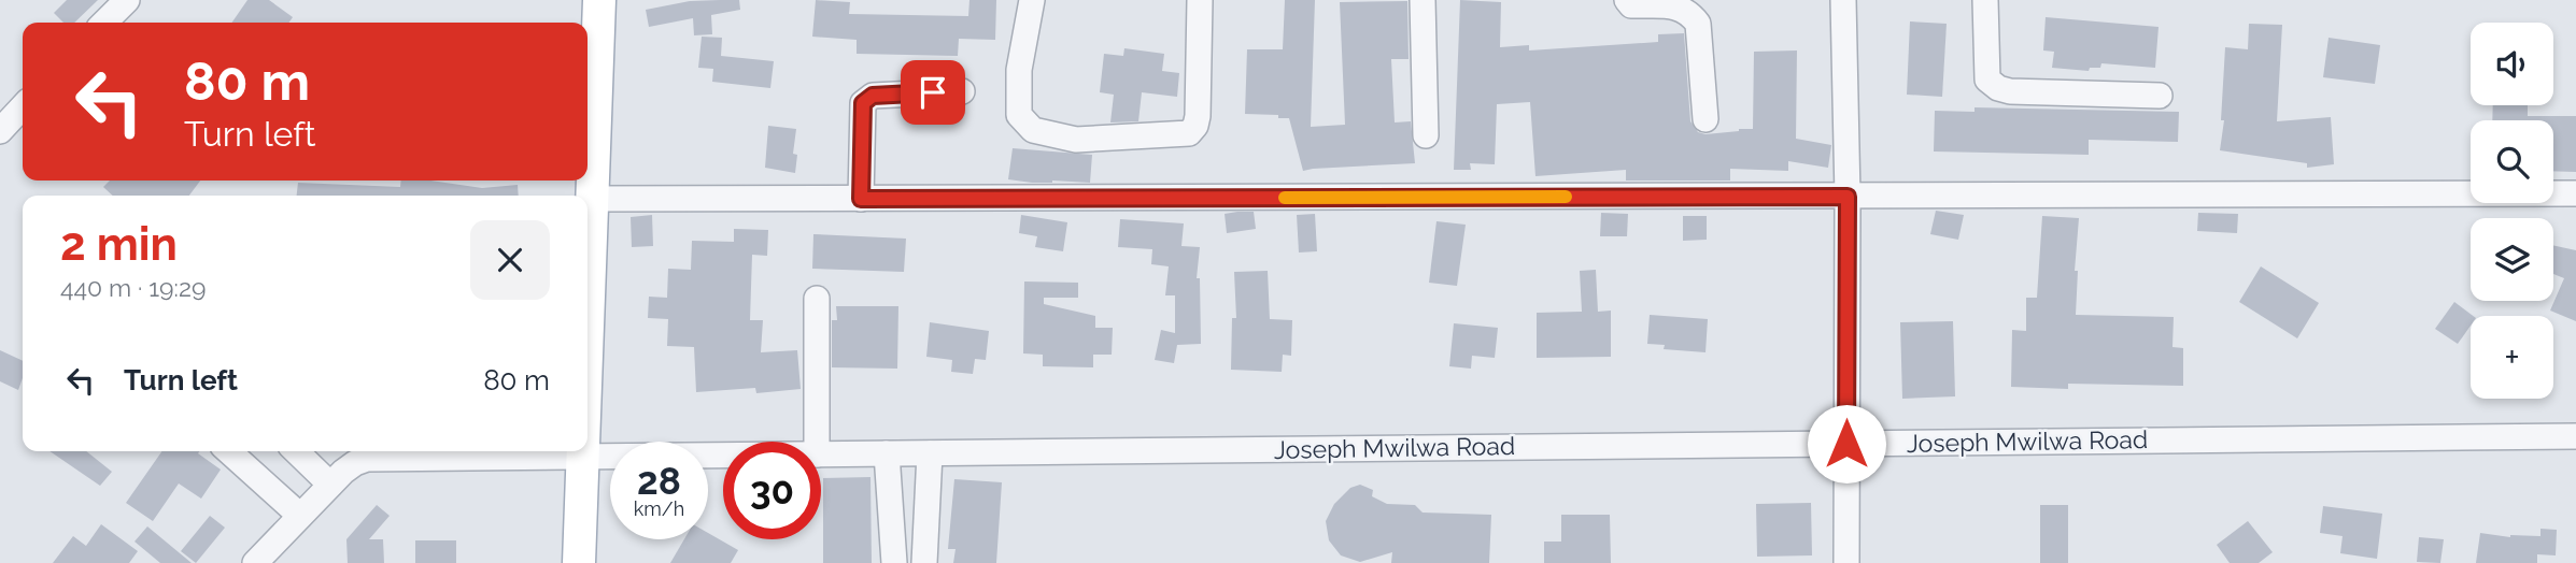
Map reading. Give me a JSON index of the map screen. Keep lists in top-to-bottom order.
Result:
{
  "streets": {
    "street": ["Joseph Mwilwa Road"]
  },
  "page": {
    "map_buttons": "+",
    "turn": ["80 m", "Turn left"],
    "heading": ["2 min", "440 m · 19:29"],
    "list": [
      {
        "name": "Turn left",
        "value": "80 m"
      }
    ],
    "speed": "28 km/h",
    "limit": "30"
  }
}
